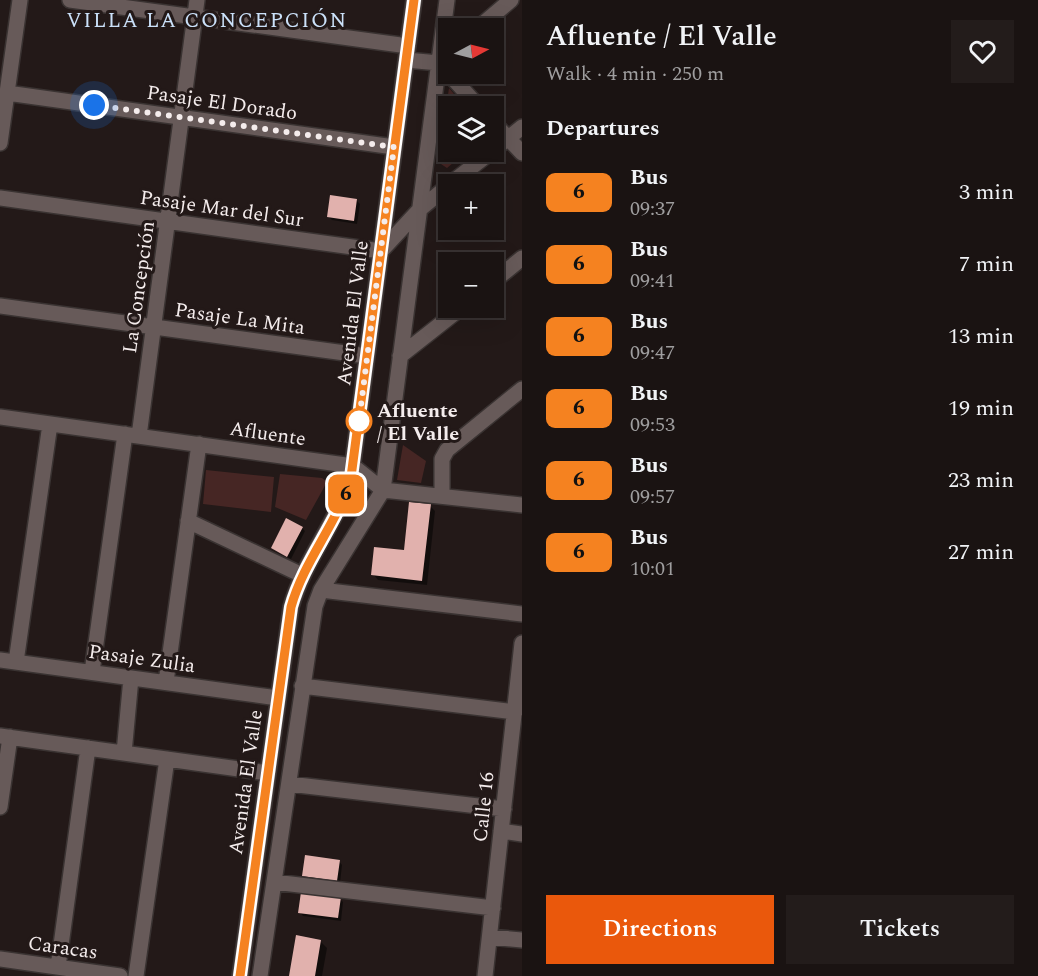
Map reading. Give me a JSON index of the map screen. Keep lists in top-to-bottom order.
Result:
{
  "streets": {
    "street": [
      "Pasaje El Dorado",
      "Pasaje Mar del Sur",
      "La Concepción",
      "Avenida El Valle",
      "Pasaje La Mita",
      "Afluente",
      "Pasaje Zulia",
      "Calle 16",
      "Caracas"
    ]
  },
  "crossings": [
    ["Pasaje El Dorado", "La Concepción"],
    ["Pasaje El Dorado", "Avenida El Valle"],
    ["Pasaje Mar del Sur", "La Concepción"],
    ["Pasaje Mar del Sur", "Avenida El Valle"],
    ["La Concepción", "Pasaje La Mita"],
    ["La Concepción", "Afluente"],
    ["La Concepción", "Pasaje Zulia"],
    ["Avenida El Valle", "Pasaje La Mita"],
    ["Avenida El Valle", "Afluente"],
    ["Avenida El Valle", "Pasaje Zulia"]
  ],
  "districts": ["VILLA LA CONCEPCIÓN"],
  "places": ["Afluente / El Valle"],
  "lines": ["bus line 6"],
  "north": "right",
  "page": {
    "on_map": "6",
    "heading": [
      ["Afluente / El Valle", "Walk · 4 min · 250 m"],
      "Departures"
    ],
    "map_buttons": ["+", "−"],
    "list": [
      {
        "mark": "6",
        "name": "Bus",
        "note": "09:37",
        "value": "3 min"
      },
      {
        "mark": "6",
        "name": "Bus",
        "note": "09:41",
        "value": "7 min"
      },
      {
        "mark": "6",
        "name": "Bus",
        "note": "09:47",
        "value": "13 min"
      },
      {
        "mark": "6",
        "name": "Bus",
        "note": "09:53",
        "value": "19 min"
      },
      {
        "mark": "6",
        "name": "Bus",
        "note": "09:57",
        "value": "23 min"
      },
      {
        "mark": "6",
        "name": "Bus",
        "note": "10:01",
        "value": "27 min"
      }
    ],
    "buttons": ["Directions", "Tickets"]
  }
}
